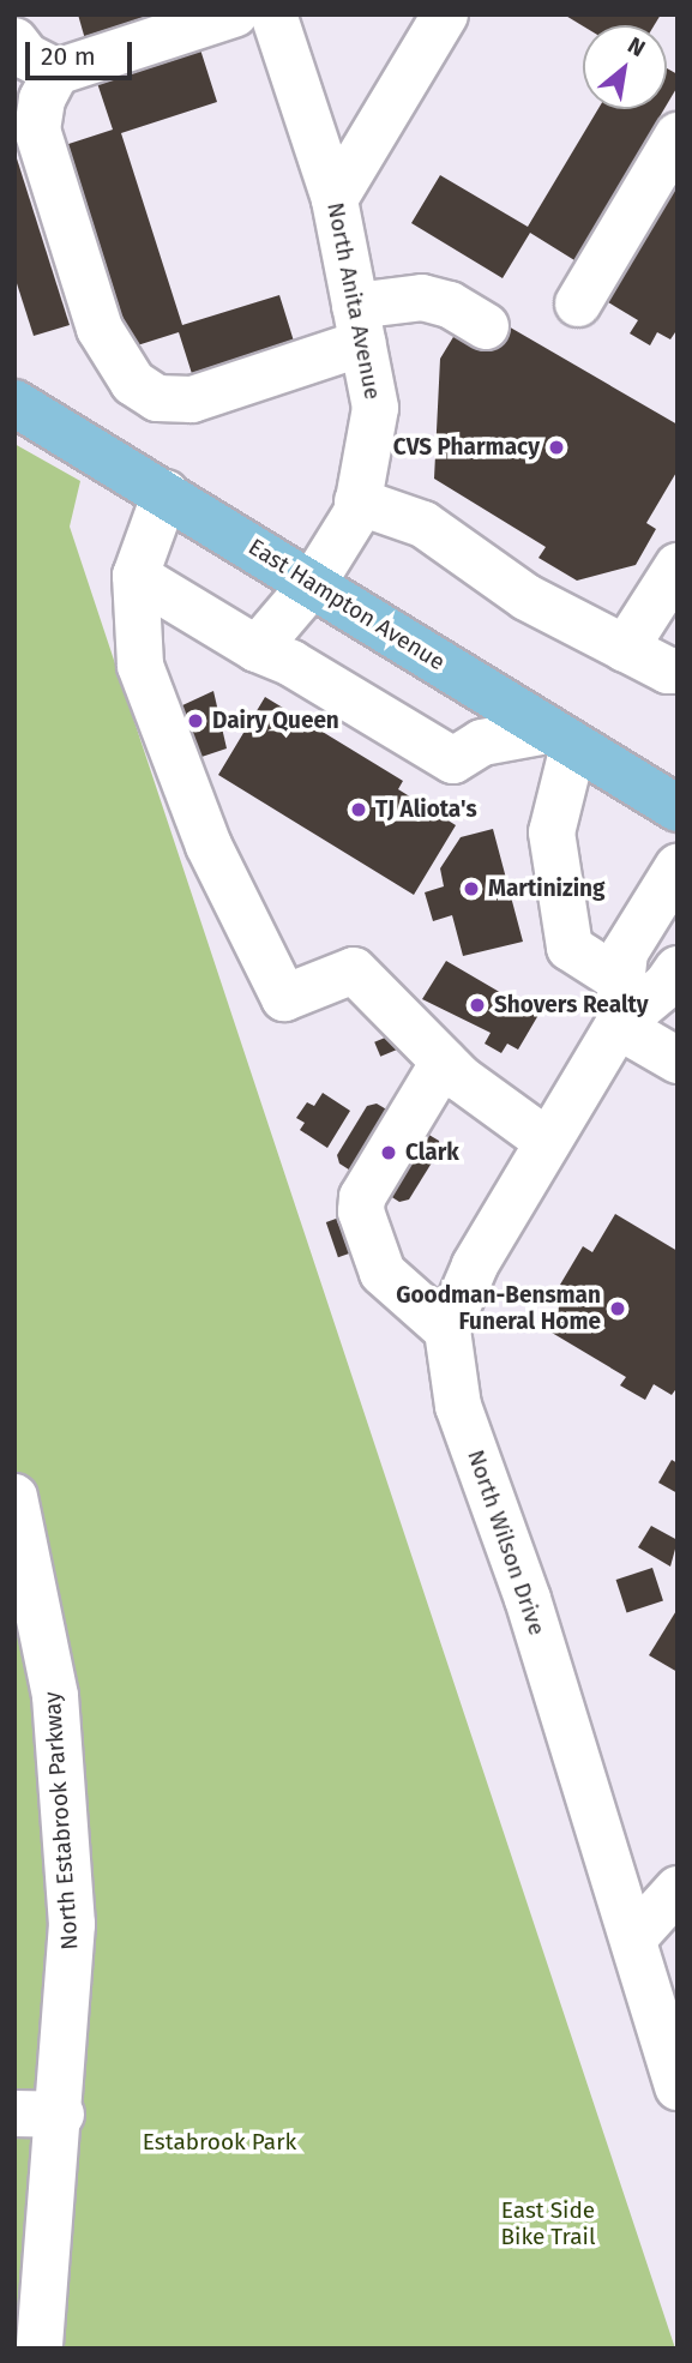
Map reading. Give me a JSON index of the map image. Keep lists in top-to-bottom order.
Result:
{
  "streets": {
    "main road": ["East Hampton Avenue"],
    "street": ["North Anita Avenue", "North Wilson Drive", "North Estabrook Parkway"]
  },
  "crossings": [
    ["North Anita Avenue", "East Hampton Avenue"]
  ],
  "parks": ["Estabrook Park", "East Side Bike Trail"],
  "places": [
    "CVS Pharmacy",
    "Dairy Queen",
    "TJ Aliota's",
    "Martinizing",
    "Shovers Realty",
    "Clark",
    "Goodman-Bensman Funeral Home"
  ],
  "scale_bar": "20 m",
  "north": "top right"
}
